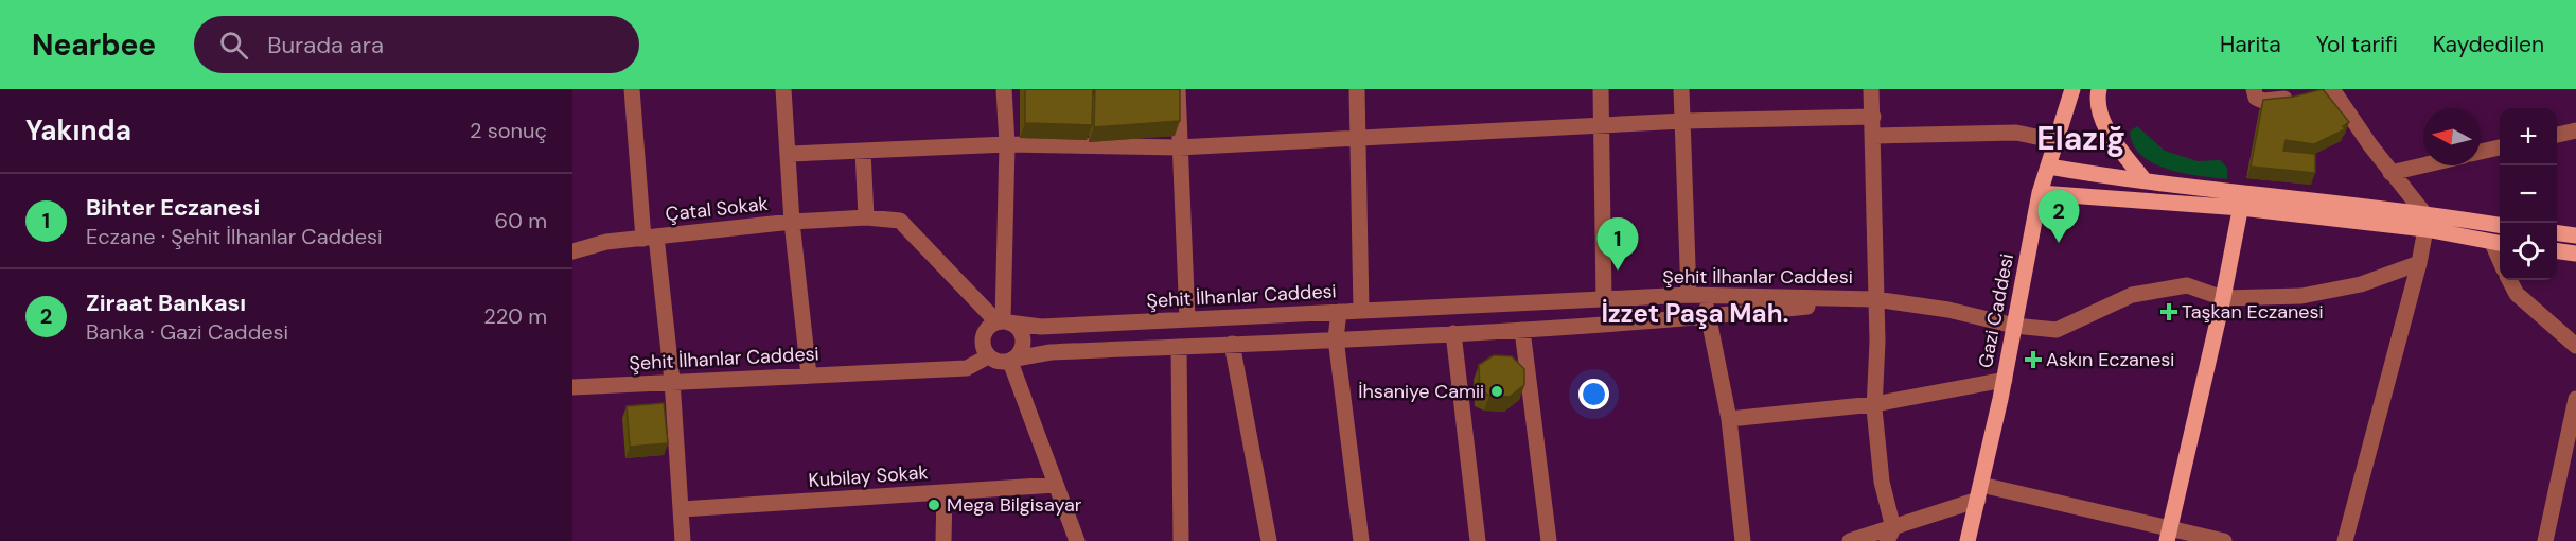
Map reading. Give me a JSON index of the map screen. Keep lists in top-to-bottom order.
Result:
{
  "streets": {
    "main road": ["Gazi Caddesi"],
    "street": ["Çatal Sokak", "Şehit İlhanlar Caddesi", "Kubilay Sokak"]
  },
  "crossings": [
    ["Çatal Sokak", "Şehit İlhanlar Caddesi"]
  ],
  "districts": ["Elazığ", "İzzet Paşa Mah."],
  "places": {
    "health": ["Taşkan Eczanesi", "Askın Eczanesi"],
    "other": ["İhsaniye Camii", "Mega Bilgisayar"]
  },
  "north": "left",
  "page": {
    "header": "Nearbee",
    "search": "Burada ara",
    "nav": ["Harita", "Yol tarifi", "Kaydedilen"],
    "heading": ["Yakında", "2 sonuç"],
    "map_buttons": ["+", "−"],
    "list": [
      {
        "mark": "1",
        "name": "Bihter Eczanesi",
        "note": "Eczane · Şehit İlhanlar Caddesi",
        "value": "60 m"
      },
      {
        "mark": "2",
        "name": "Ziraat Bankası",
        "note": "Banka · Gazi Caddesi",
        "value": "220 m"
      }
    ],
    "pins": ["2", "1"]
  }
}
